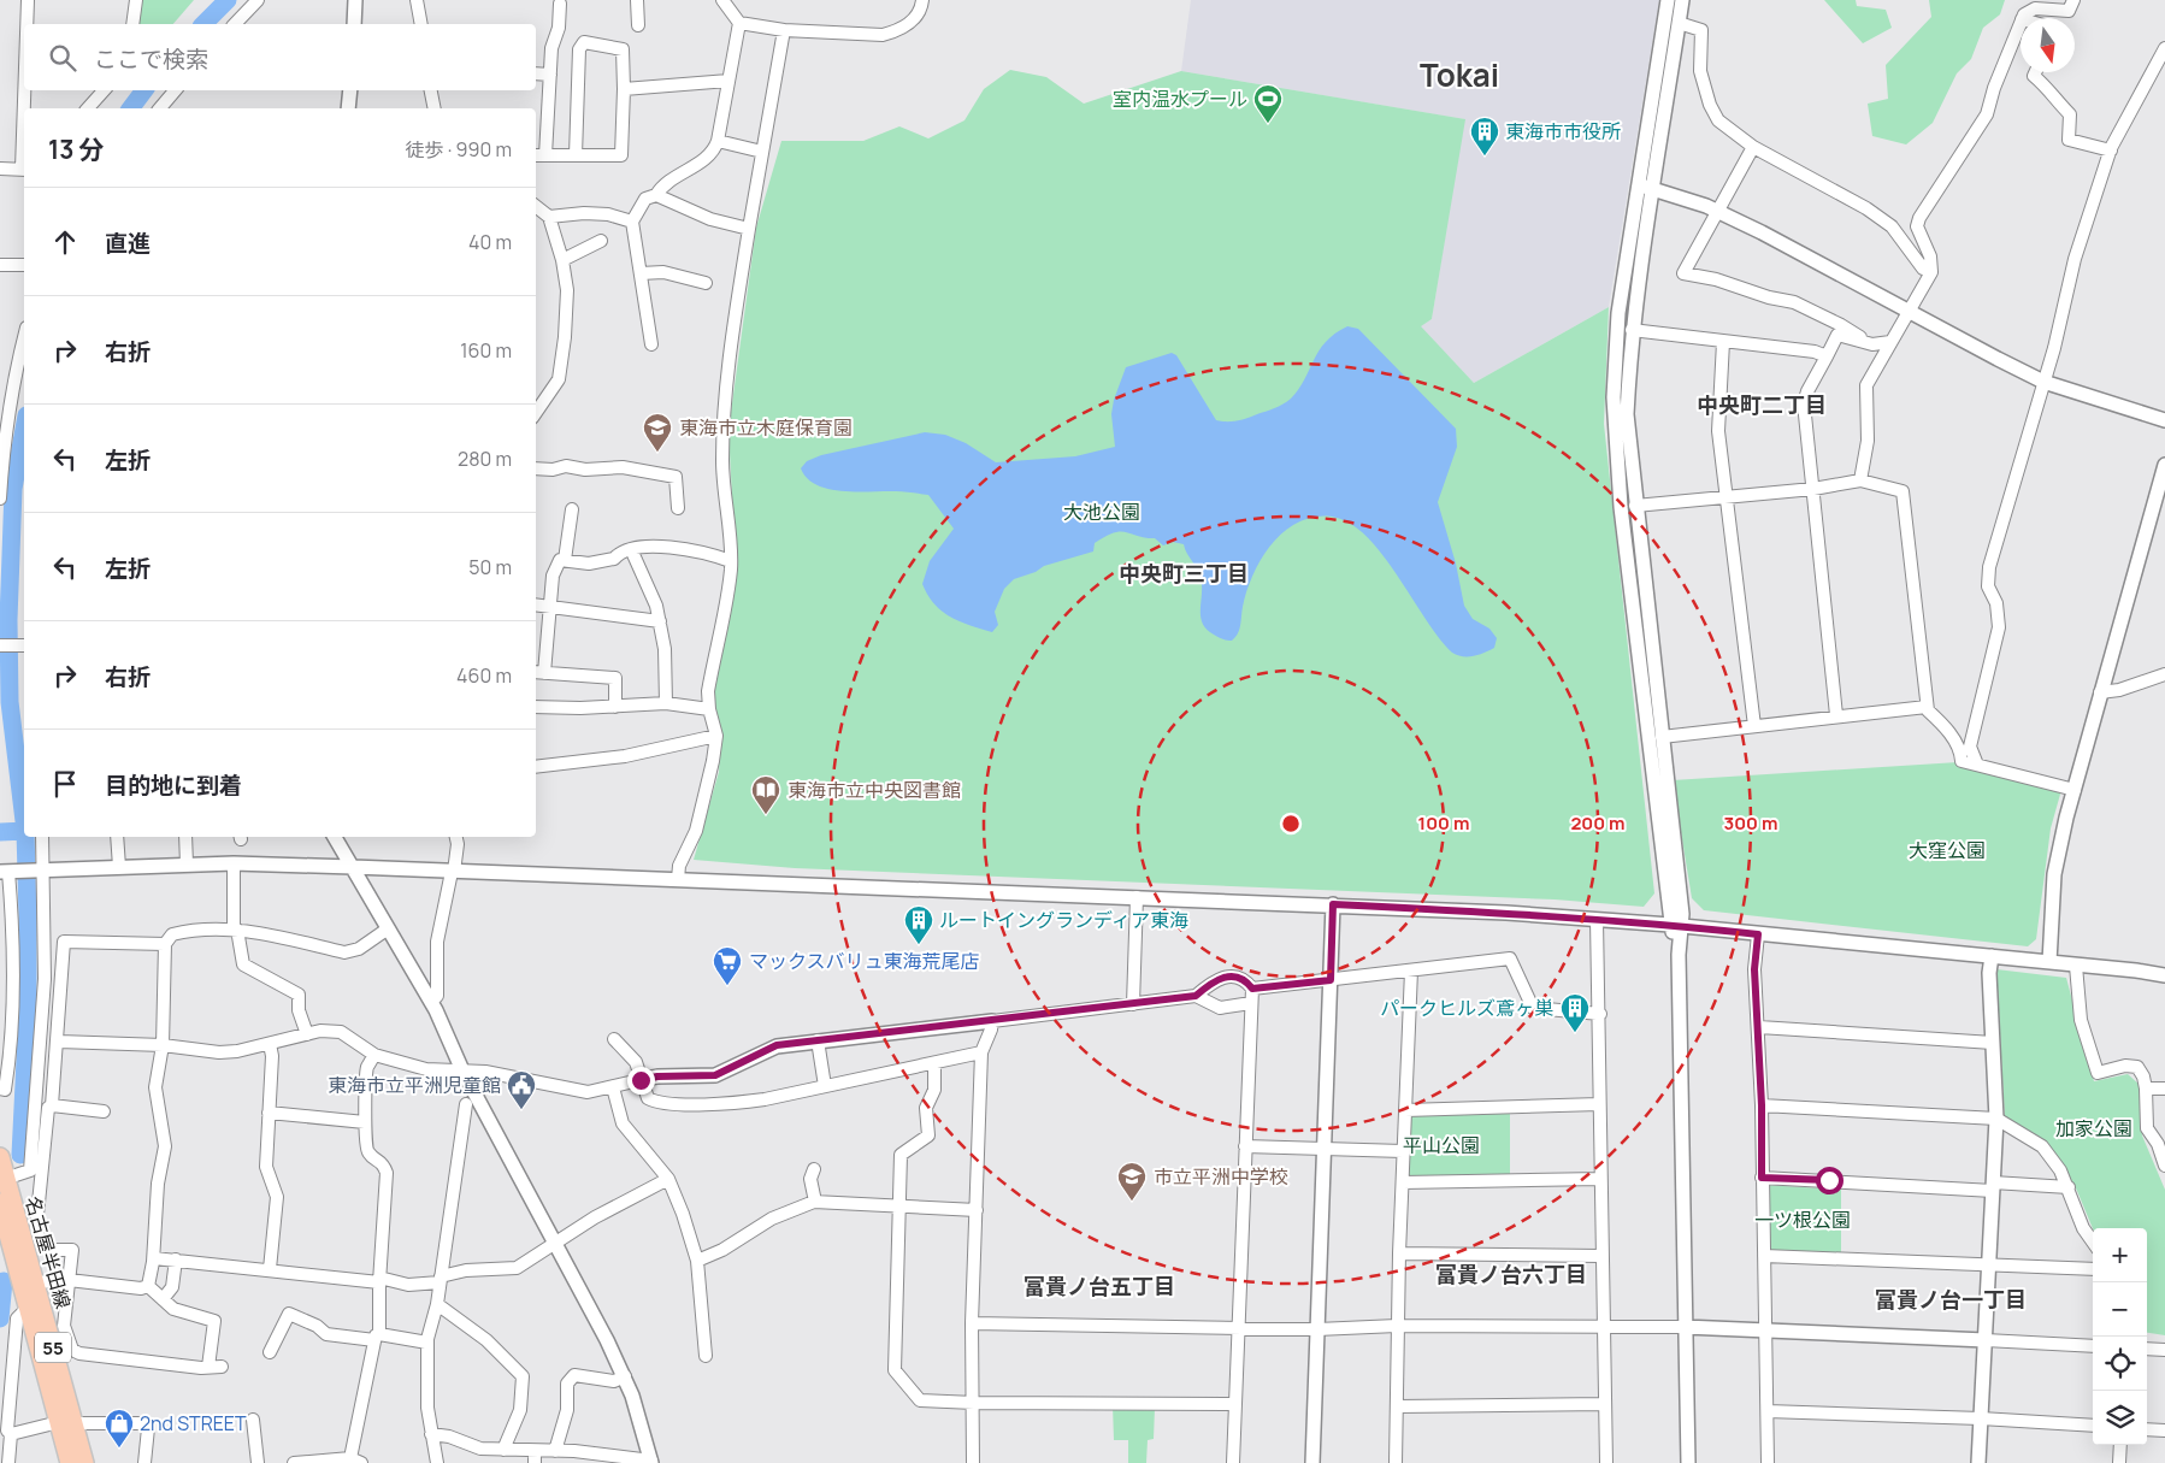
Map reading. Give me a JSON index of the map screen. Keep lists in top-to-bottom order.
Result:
{
  "streets": {
    "main road": ["名古屋半田線", "55"]
  },
  "districts": [
    "Tokai",
    "中央町二丁目",
    "中央町三丁目",
    "富貴ノ台六丁目",
    "富貴ノ台五丁目",
    "富貴ノ台一丁目"
  ],
  "parks": [
    "大池公園",
    "大窪公園",
    "加家公園",
    "平山公園",
    "一ツ根公園"
  ],
  "places": {
    "sports": ["室内温水プール"],
    "building": ["東海市市役所", "ルートイングランディア東海", "パークヒルズ鳶ヶ巣"],
    "school or university": ["東海市立木庭保育園", "市立平洲中学校"],
    "library": ["東海市立中央図書館"],
    "supermarket": ["マックスバリュ東海荒尾店"],
    "public building": ["東海市立平洲児童館"],
    "shop": ["2nd STREET"]
  },
  "north": "bottom",
  "page": {
    "search": "ここで検索",
    "heading": ["13 分", "徒歩 · 990 m"],
    "list": [
      ["直進", "40 m"],
      ["右折", "160 m"],
      ["左折", "280 m"],
      ["左折", "50 m"],
      ["右折", "460 m"],
      "目的地に到着"
    ],
    "map_buttons": ["+", "−"]
  },
  "rings": ["100 m", "200 m", "300 m"]
}
